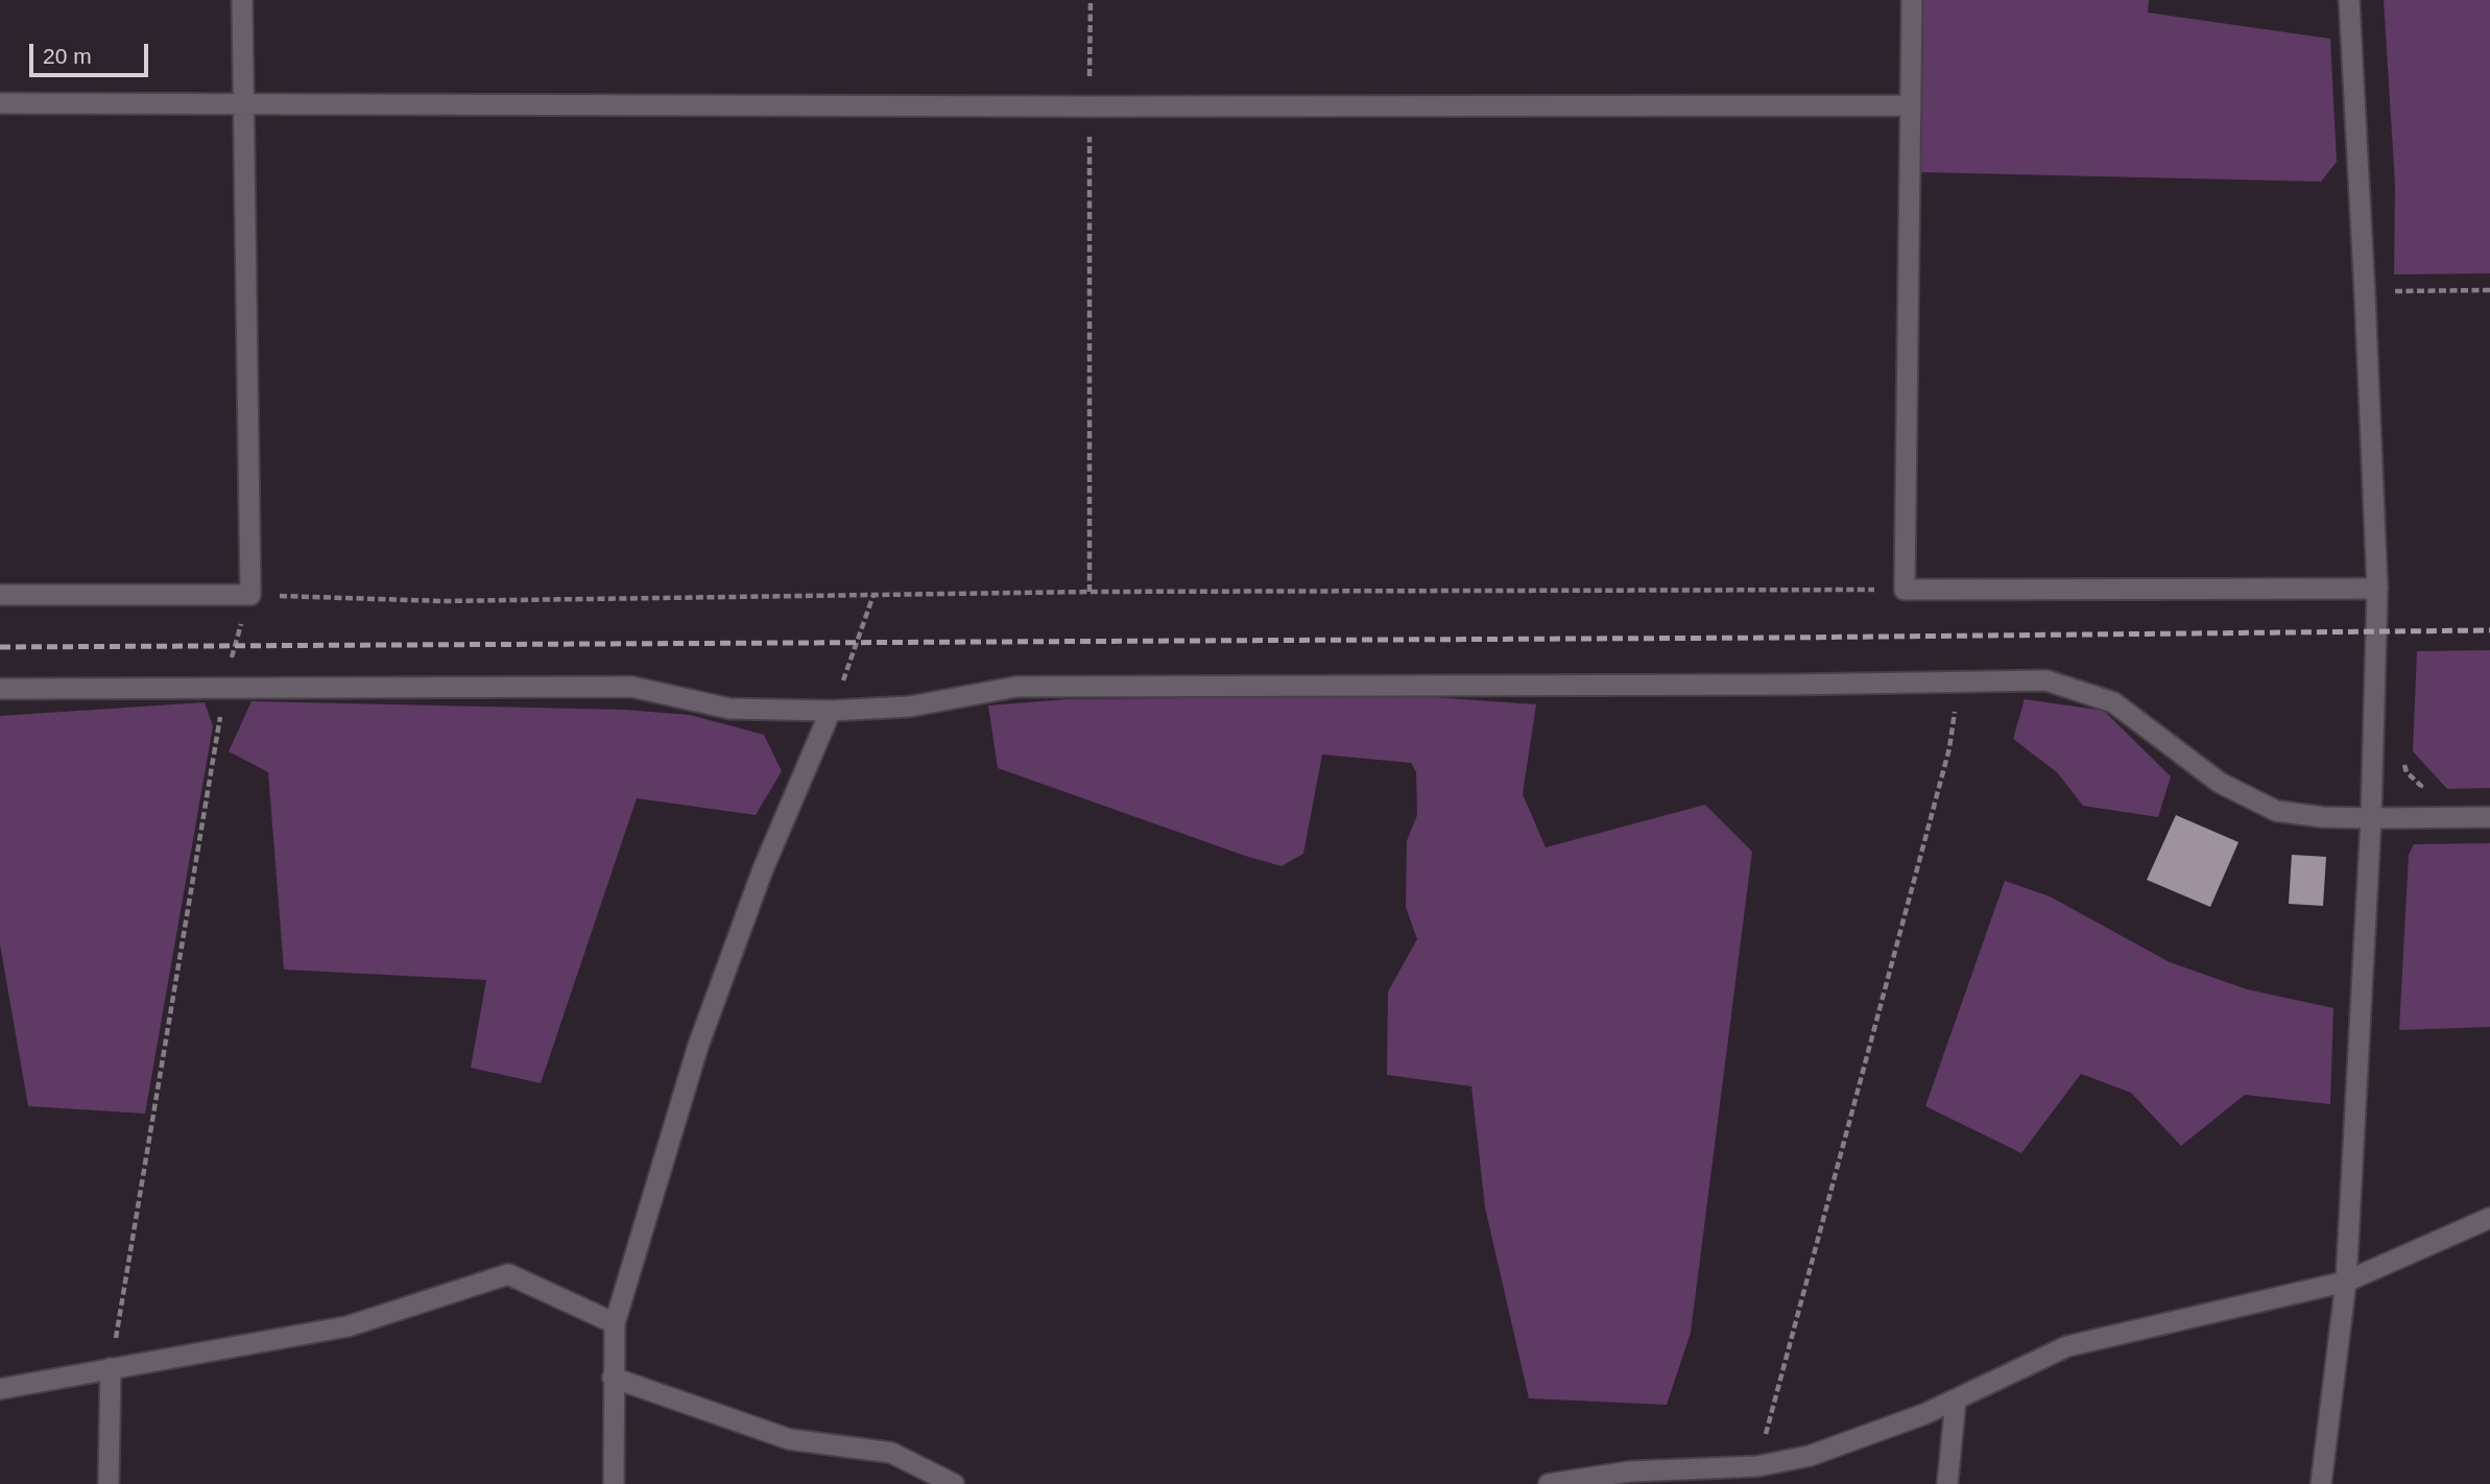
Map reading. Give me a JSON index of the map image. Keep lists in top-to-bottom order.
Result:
{
  "scale_bar": "20 m"
}
